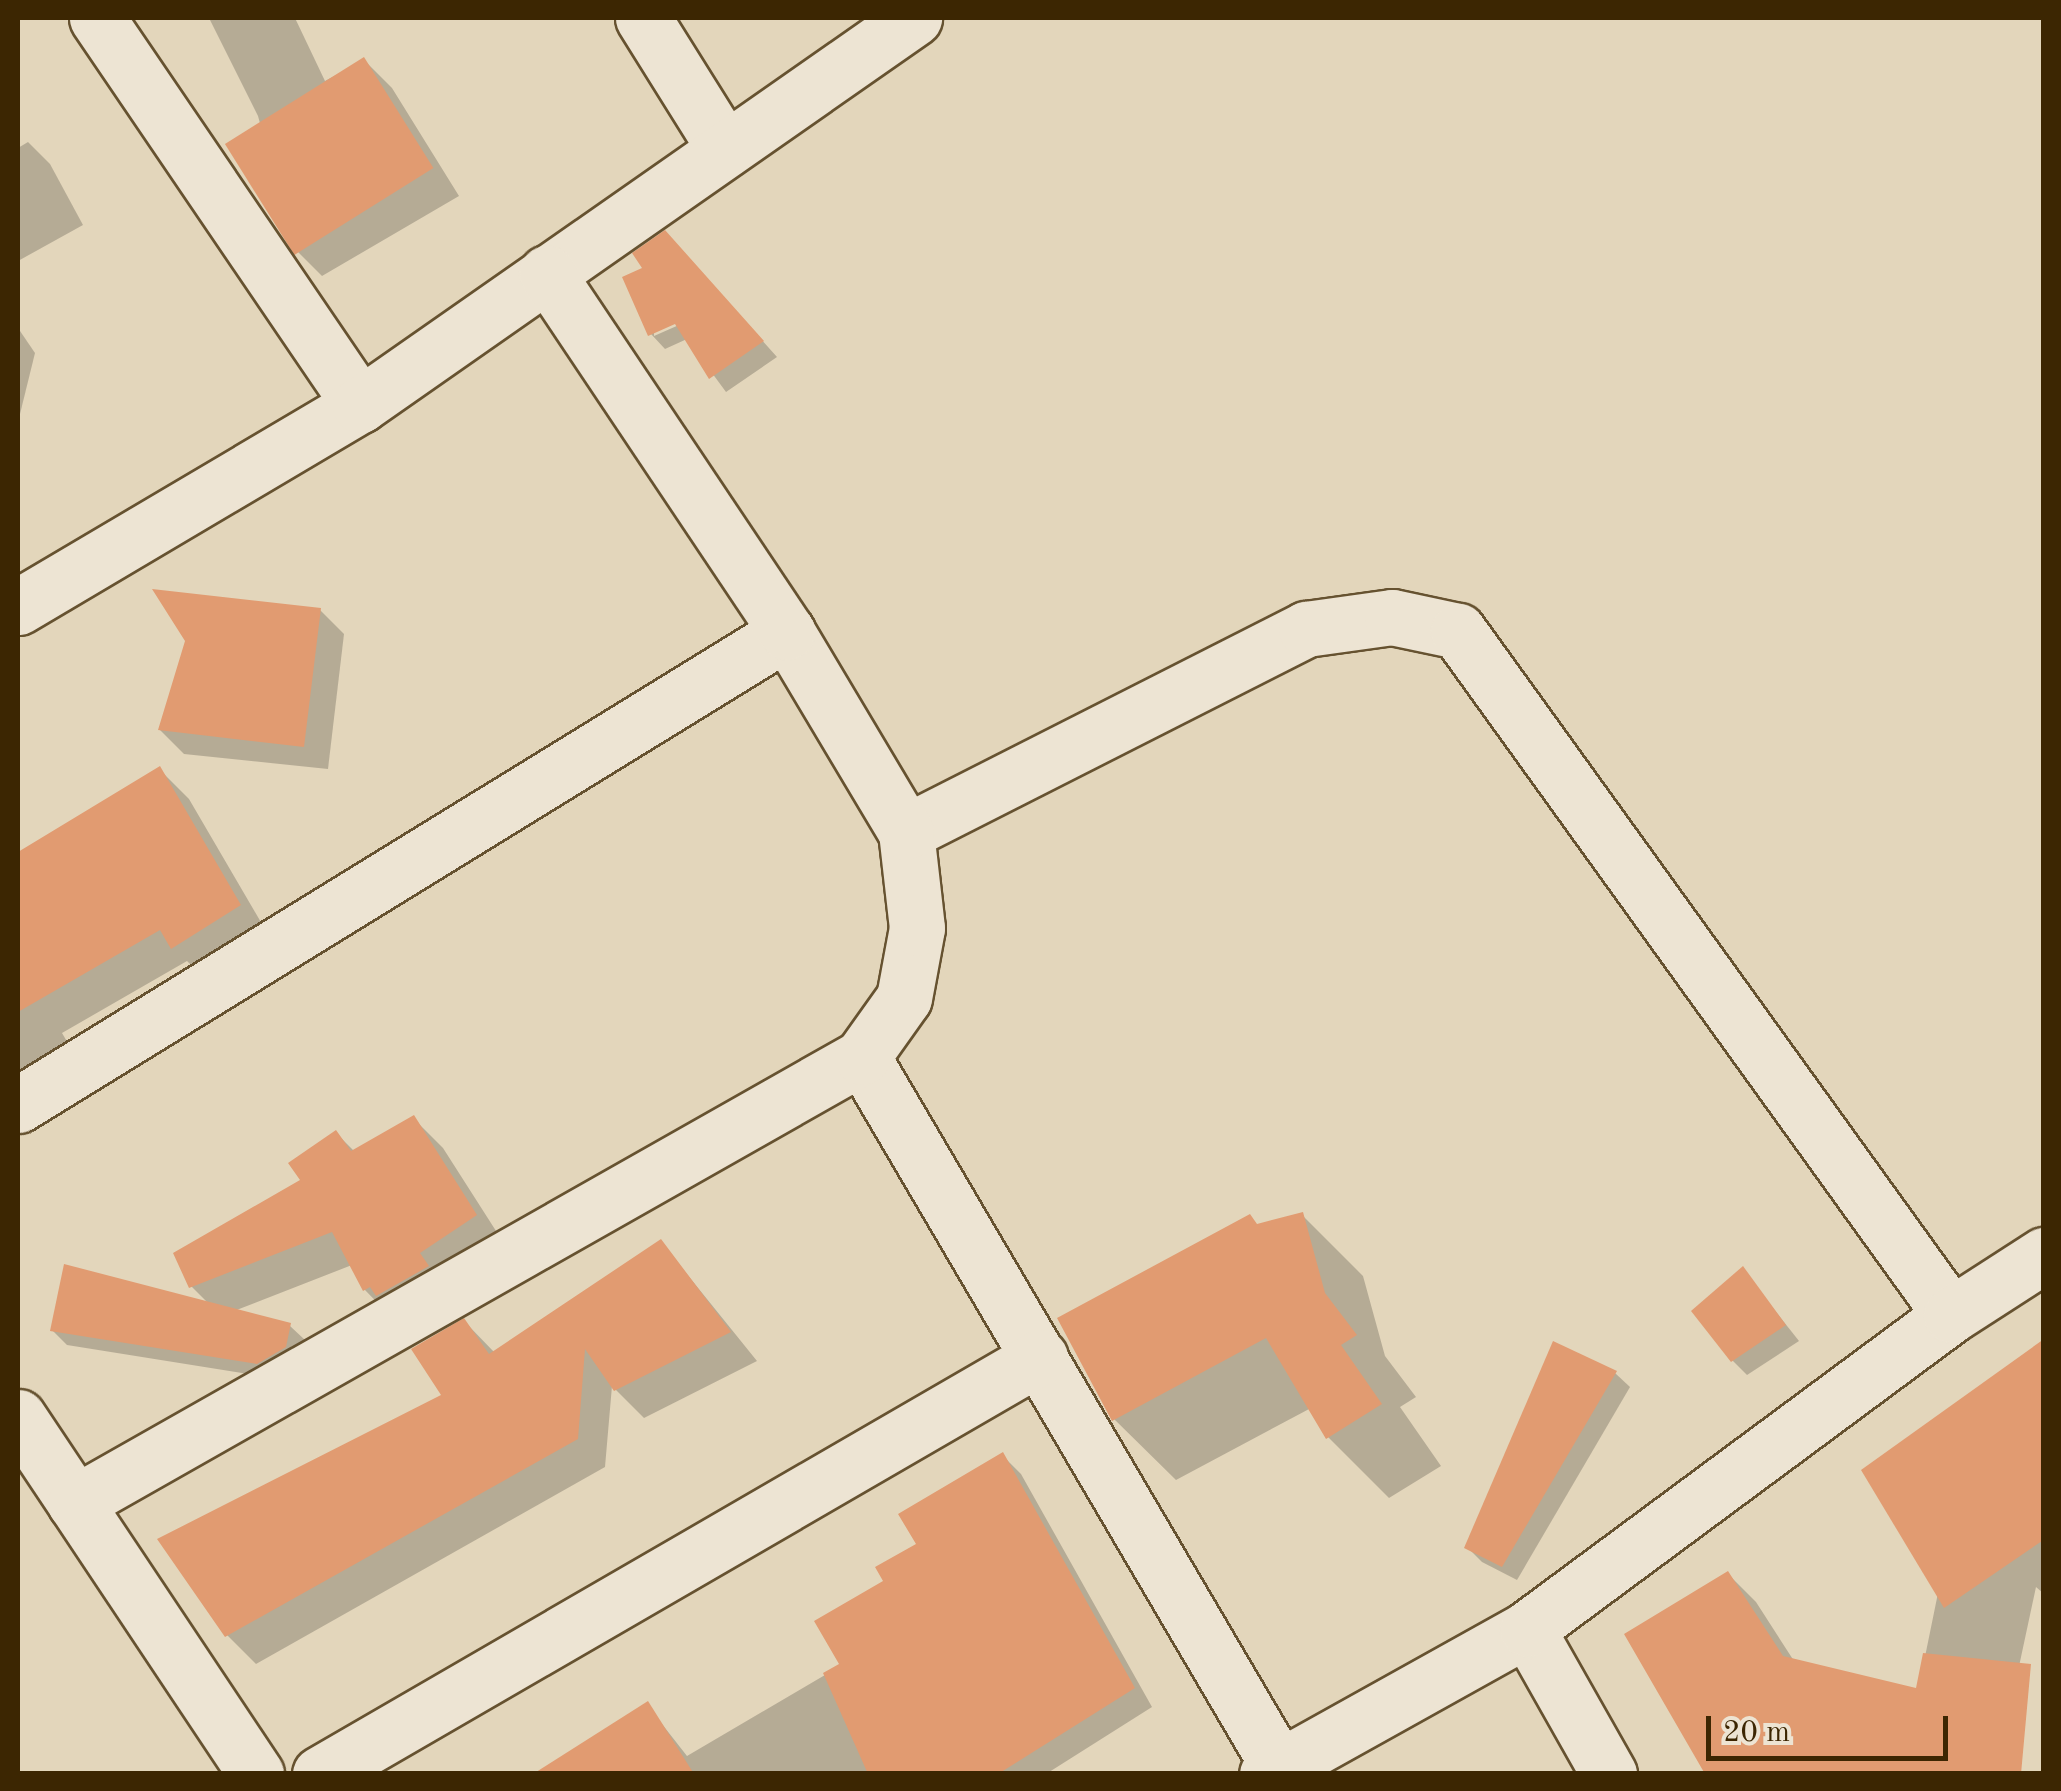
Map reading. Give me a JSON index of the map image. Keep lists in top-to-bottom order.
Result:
{
  "scale_bar": "20 m"
}
